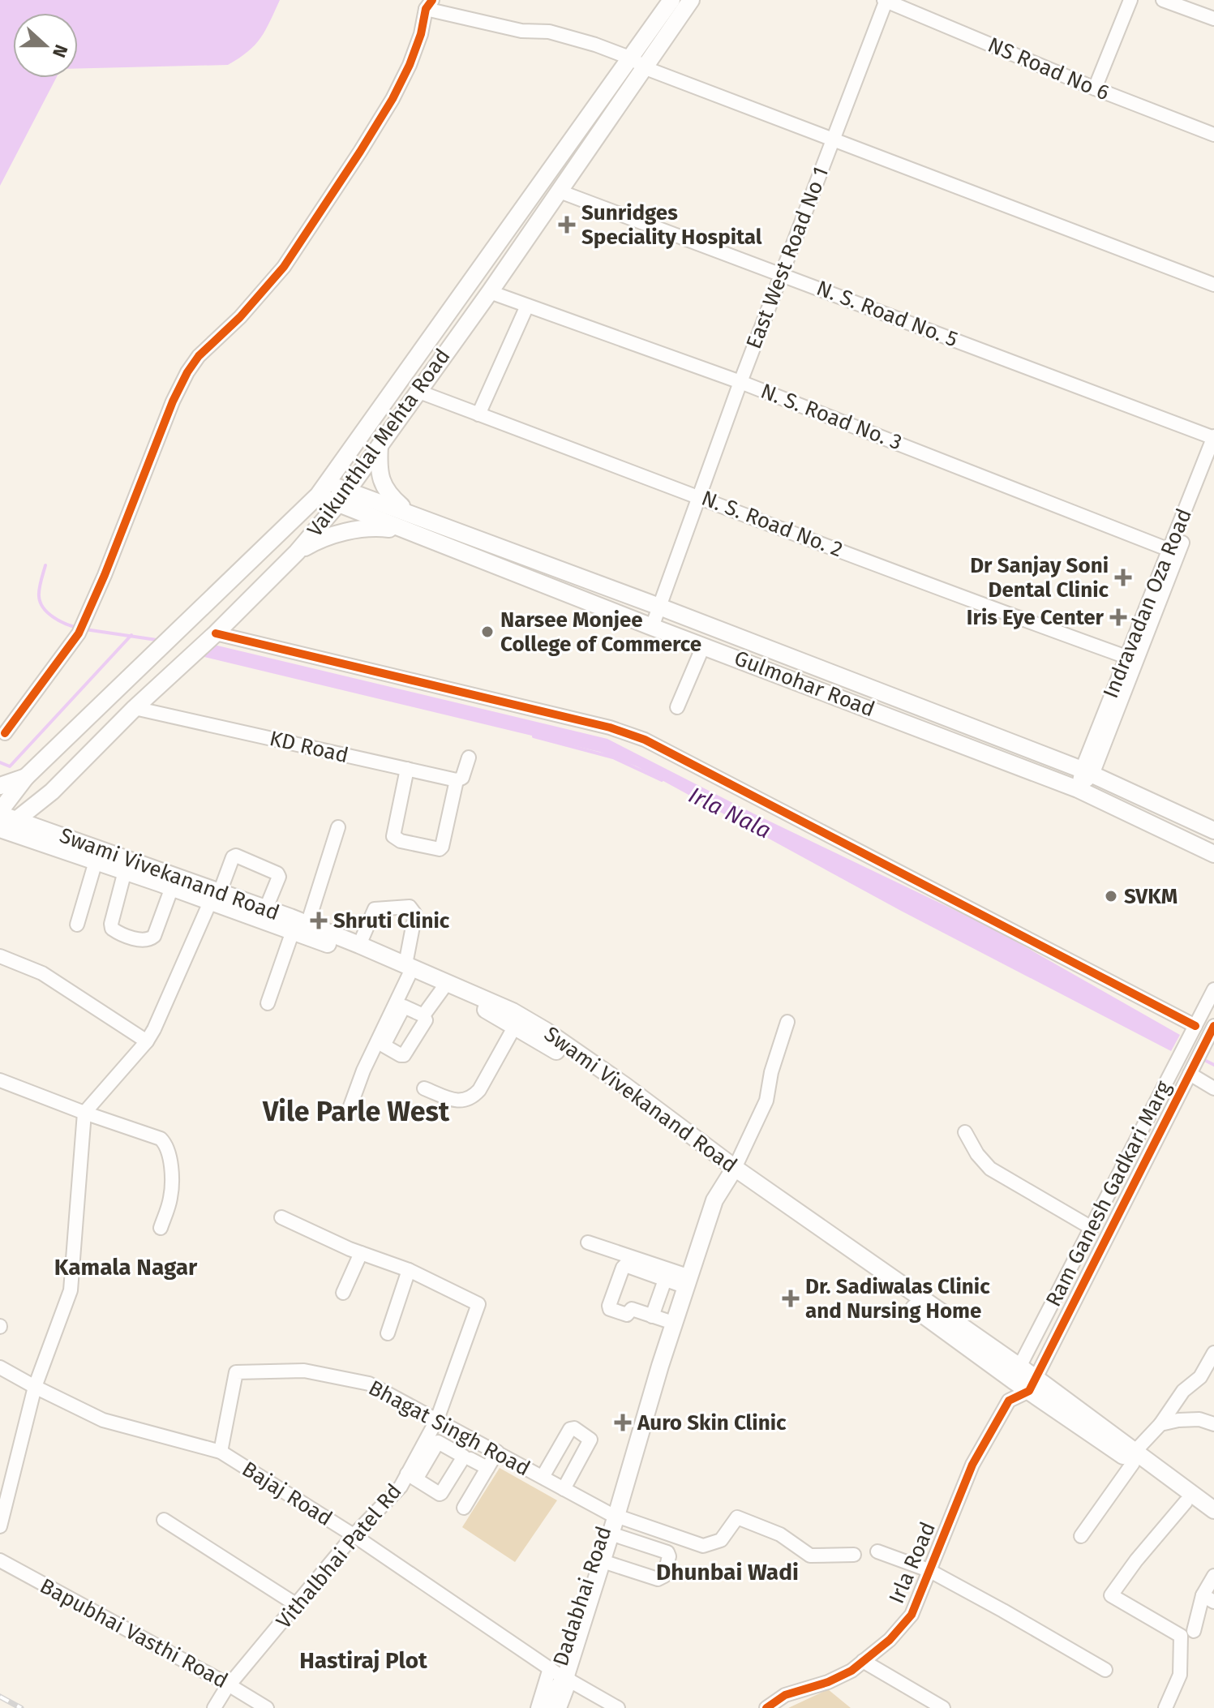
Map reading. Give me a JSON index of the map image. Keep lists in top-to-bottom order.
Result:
{
  "streets": {
    "main road": [
      "Vaikunthlal Mehta Road",
      "Gulmohar Road",
      "Swami Vivekanand Road",
      "Dadabhai Road"
    ],
    "street": [
      "NS Road No 6",
      "East West Road No 1",
      "N. S. Road No. 5",
      "N. S. Road No. 3",
      "N. S. Road No. 2",
      "Indravadan Oza Road",
      "KD Road",
      "Ram Ganesh Gadkari Marg",
      "Bhagat Singh Road",
      "Bajaj Road",
      "Vithalbhai Patel Rd",
      "Irla Road",
      "Bapubhai Vasthi Road"
    ]
  },
  "crossings": [
    ["NS Road No 6", "East West Road No 1"],
    ["East West Road No 1", "N. S. Road No. 5"],
    ["East West Road No 1", "N. S. Road No. 3"],
    ["East West Road No 1", "N. S. Road No. 2"],
    ["East West Road No 1", "Gulmohar Road"],
    ["N. S. Road No. 5", "Vaikunthlal Mehta Road"],
    ["N. S. Road No. 5", "Indravadan Oza Road"],
    ["N. S. Road No. 3", "Vaikunthlal Mehta Road"],
    ["N. S. Road No. 3", "Indravadan Oza Road"],
    ["Vaikunthlal Mehta Road", "N. S. Road No. 2"],
    ["Vaikunthlal Mehta Road", "Gulmohar Road"],
    ["Vaikunthlal Mehta Road", "KD Road"],
    ["Vaikunthlal Mehta Road", "Swami Vivekanand Road"],
    ["N. S. Road No. 2", "Indravadan Oza Road"],
    ["Indravadan Oza Road", "Gulmohar Road"],
    ["Swami Vivekanand Road", "Ram Ganesh Gadkari Marg"],
    ["Swami Vivekanand Road", "Dadabhai Road"],
    ["Ram Ganesh Gadkari Marg", "Irla Road"],
    ["Bhagat Singh Road", "Bajaj Road"],
    ["Bhagat Singh Road", "Vithalbhai Patel Rd"],
    ["Bhagat Singh Road", "Dadabhai Road"],
    ["Bajaj Road", "Vithalbhai Patel Rd"],
    ["Bajaj Road", "Dadabhai Road"],
    ["Vithalbhai Patel Rd", "Bapubhai Vasthi Road"]
  ],
  "districts": [
    "Vile Parle West",
    "Kamala Nagar",
    "Dhunbai Wadi",
    "Hastiraj Plot"
  ],
  "water": ["Irla Nala"],
  "places": {
    "health": [
      "Sunridges Speciality Hospital",
      "Dr Sanjay Soni Dental Clinic",
      "Iris Eye Center",
      "Shruti Clinic",
      "Dr. Sadiwalas Clinic and Nursing Home",
      "Auro Skin Clinic"
    ],
    "other": ["Narsee Monjee College of Commerce", "SVKM"]
  },
  "north": "right"
}
